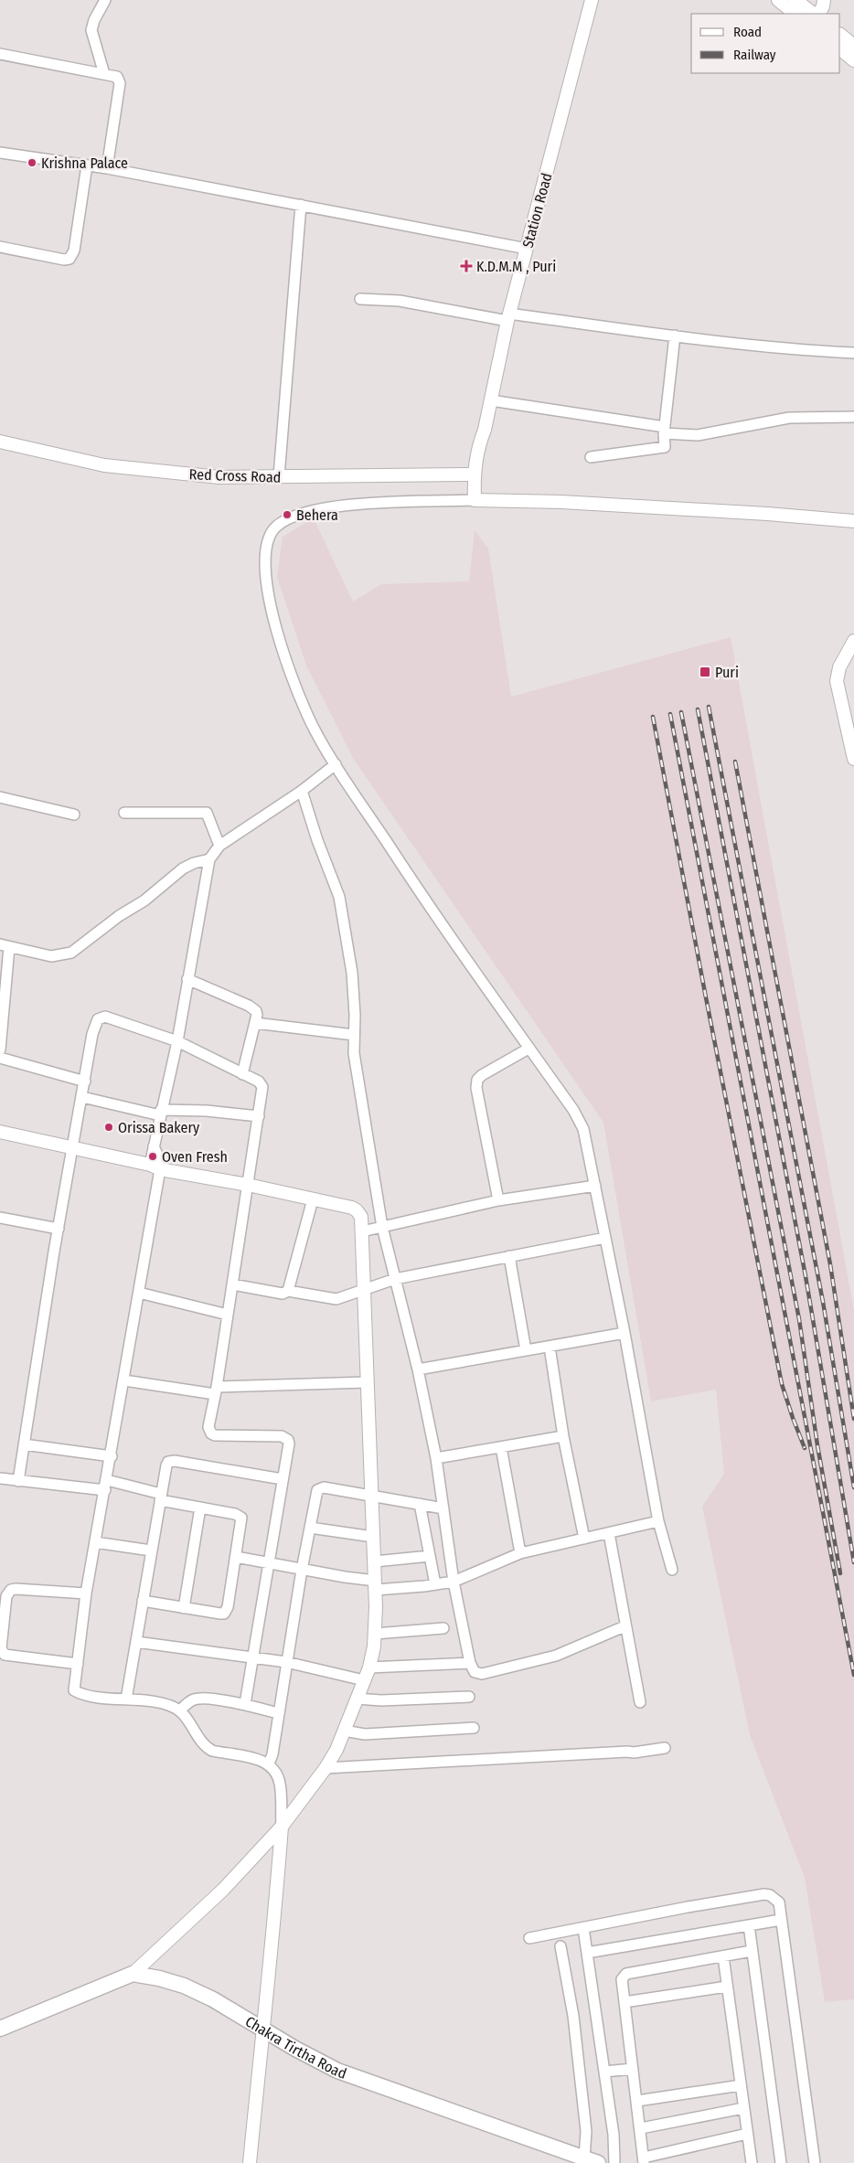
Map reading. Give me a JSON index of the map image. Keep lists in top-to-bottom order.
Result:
{
  "streets": {
    "highway": ["Chakra Tirtha Road"],
    "main road": ["Station Road", "Red Cross Road"]
  },
  "crossings": [
    ["Station Road", "Red Cross Road"]
  ],
  "places": {
    "other": [
      "Krishna Palace",
      "Behera",
      "Orissa Bakery",
      "Oven Fresh"
    ],
    "health": ["K.D.M.M , Puri"],
    "transit": ["Puri"]
  },
  "legend": ["Road", "Railway"]
}
